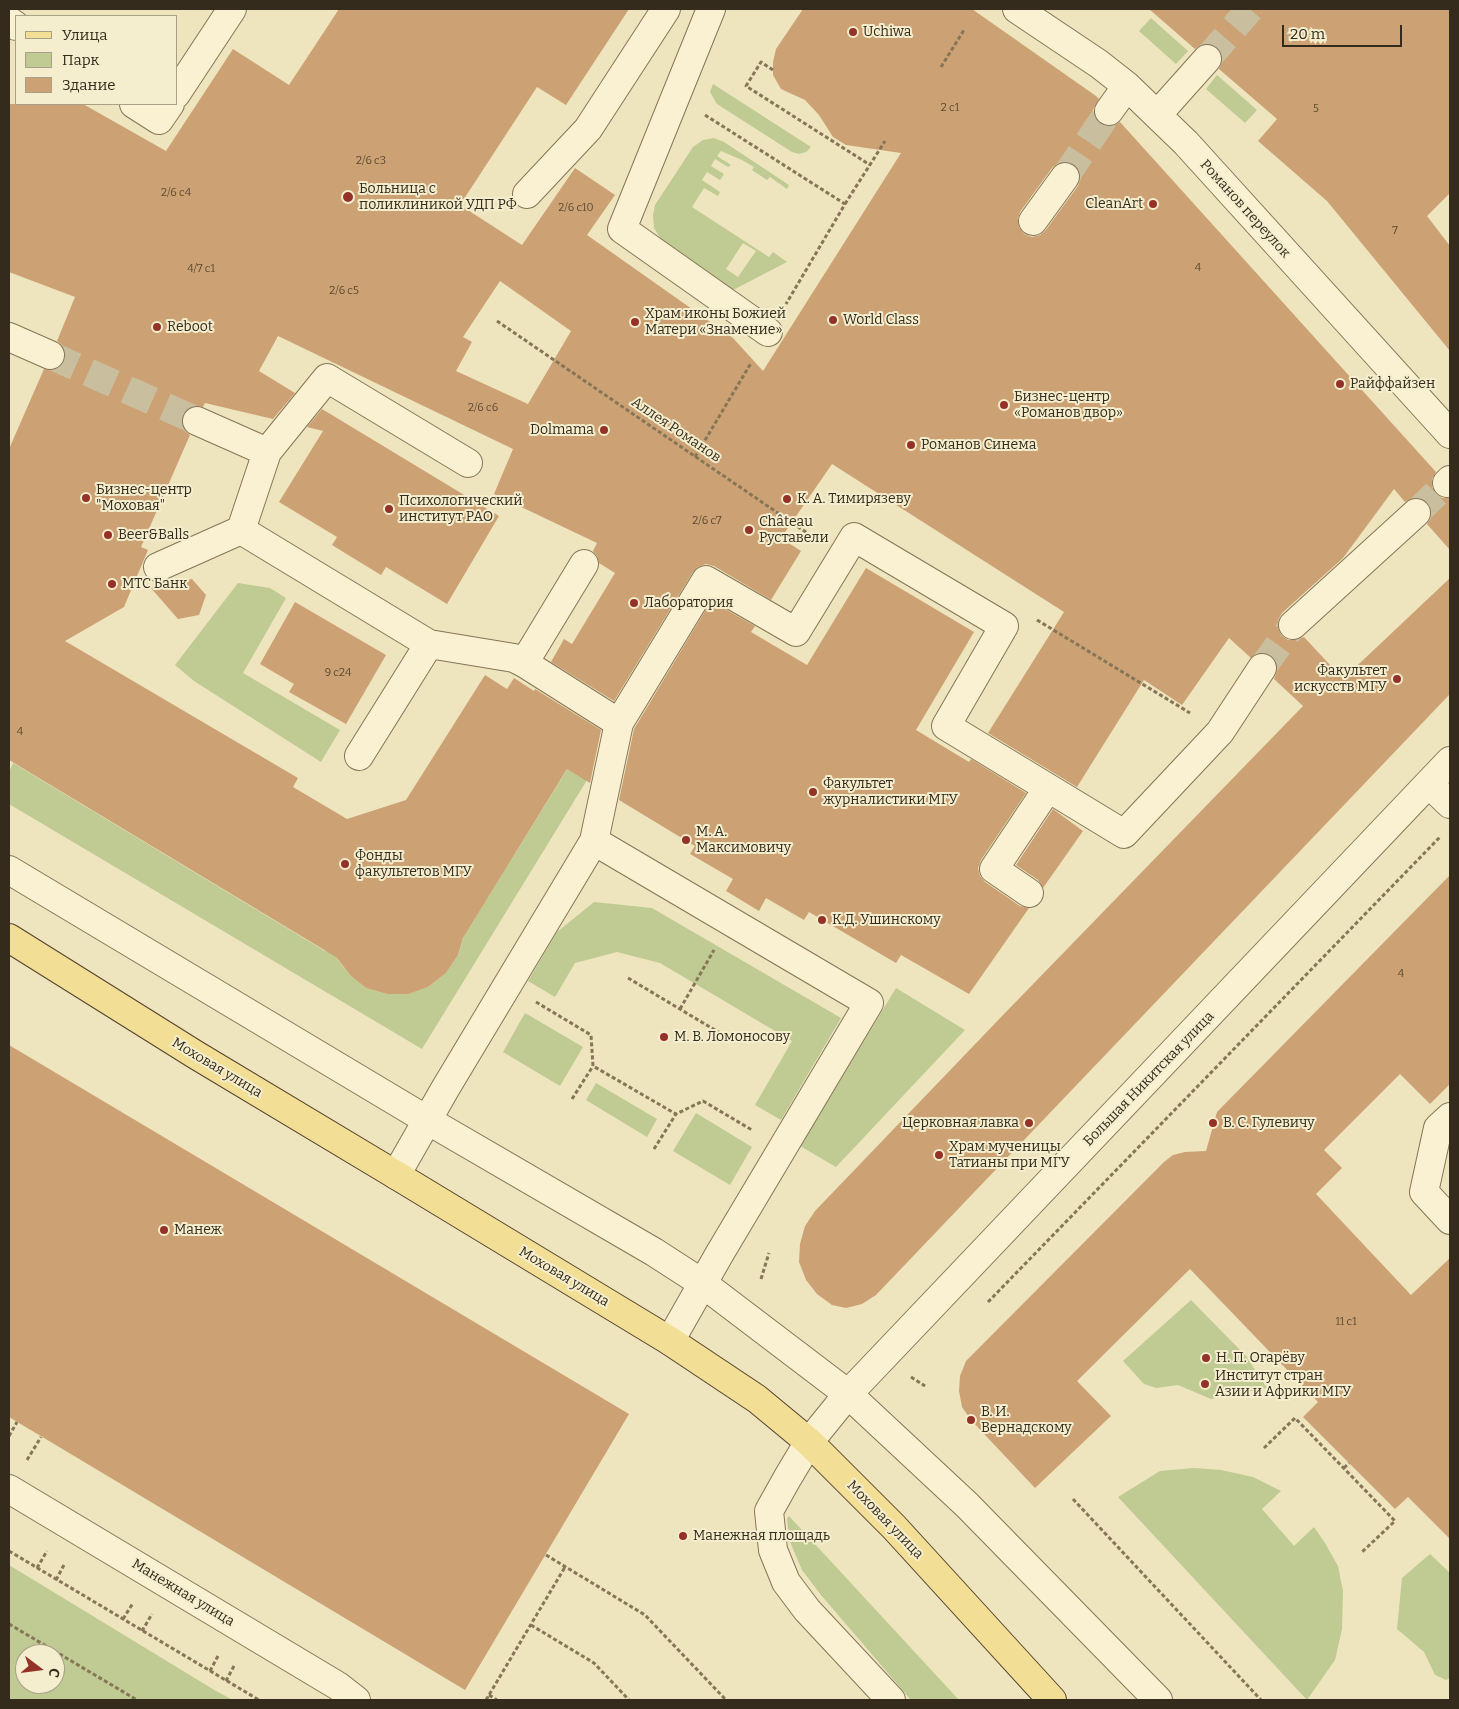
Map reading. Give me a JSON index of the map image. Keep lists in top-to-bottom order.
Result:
{
  "streets": {
    "main road": ["Моховая улица"],
    "street": ["Романов переулок", "Большая Никитская улица", "Манежная улица"],
    "path": ["Аллея Романов"]
  },
  "crossings": [
    ["Моховая улица", "Большая Никитская улица"]
  ],
  "places": [
    "Uchiwa",
    "Больница с поликлиникой УДП РФ",
    "CleanArt",
    "World Class",
    "Храм иконы Божией Матери «Знамение»",
    "Reboot",
    "Райффайзен",
    "Бизнес-центр «Романов двор»",
    "Dolmama",
    "Романов Синема",
    "Бизнес-центр \"Моховая\"",
    "К. А. Тимирязеву",
    "Психологический институт РАО",
    "Château Руставели",
    "Beer&Balls",
    "МТС Банк",
    "Лаборатория",
    "Факультет искусств МГУ",
    "Факультет журналистики МГУ",
    "М. А. Максимовичу",
    "Фонды факультетов МГУ",
    "К.Д. Ушинскому",
    "М. В. Ломоносову",
    "Церковная лавка",
    "В. С. Гулевичу",
    "Храм мученицы Татианы при МГУ",
    "Манеж",
    "Н. П. Огарёву",
    "Институт стран Азии и Африки МГУ",
    "В. И. Вернадскому",
    "Манежная площадь"
  ],
  "house_numbers": [
    "2 с1",
    "5",
    "2/6 с3",
    "2/6 с4",
    "2/6 с10",
    "7",
    "4",
    "4/7 с1",
    "2/6 с5",
    "2/6 с6",
    "2/6 с7",
    "9 с24",
    "4",
    "4",
    "11 с1"
  ],
  "legend": ["Улица", "Парк", "Здание"],
  "scale_bar": "20 m",
  "north": "right"
}
